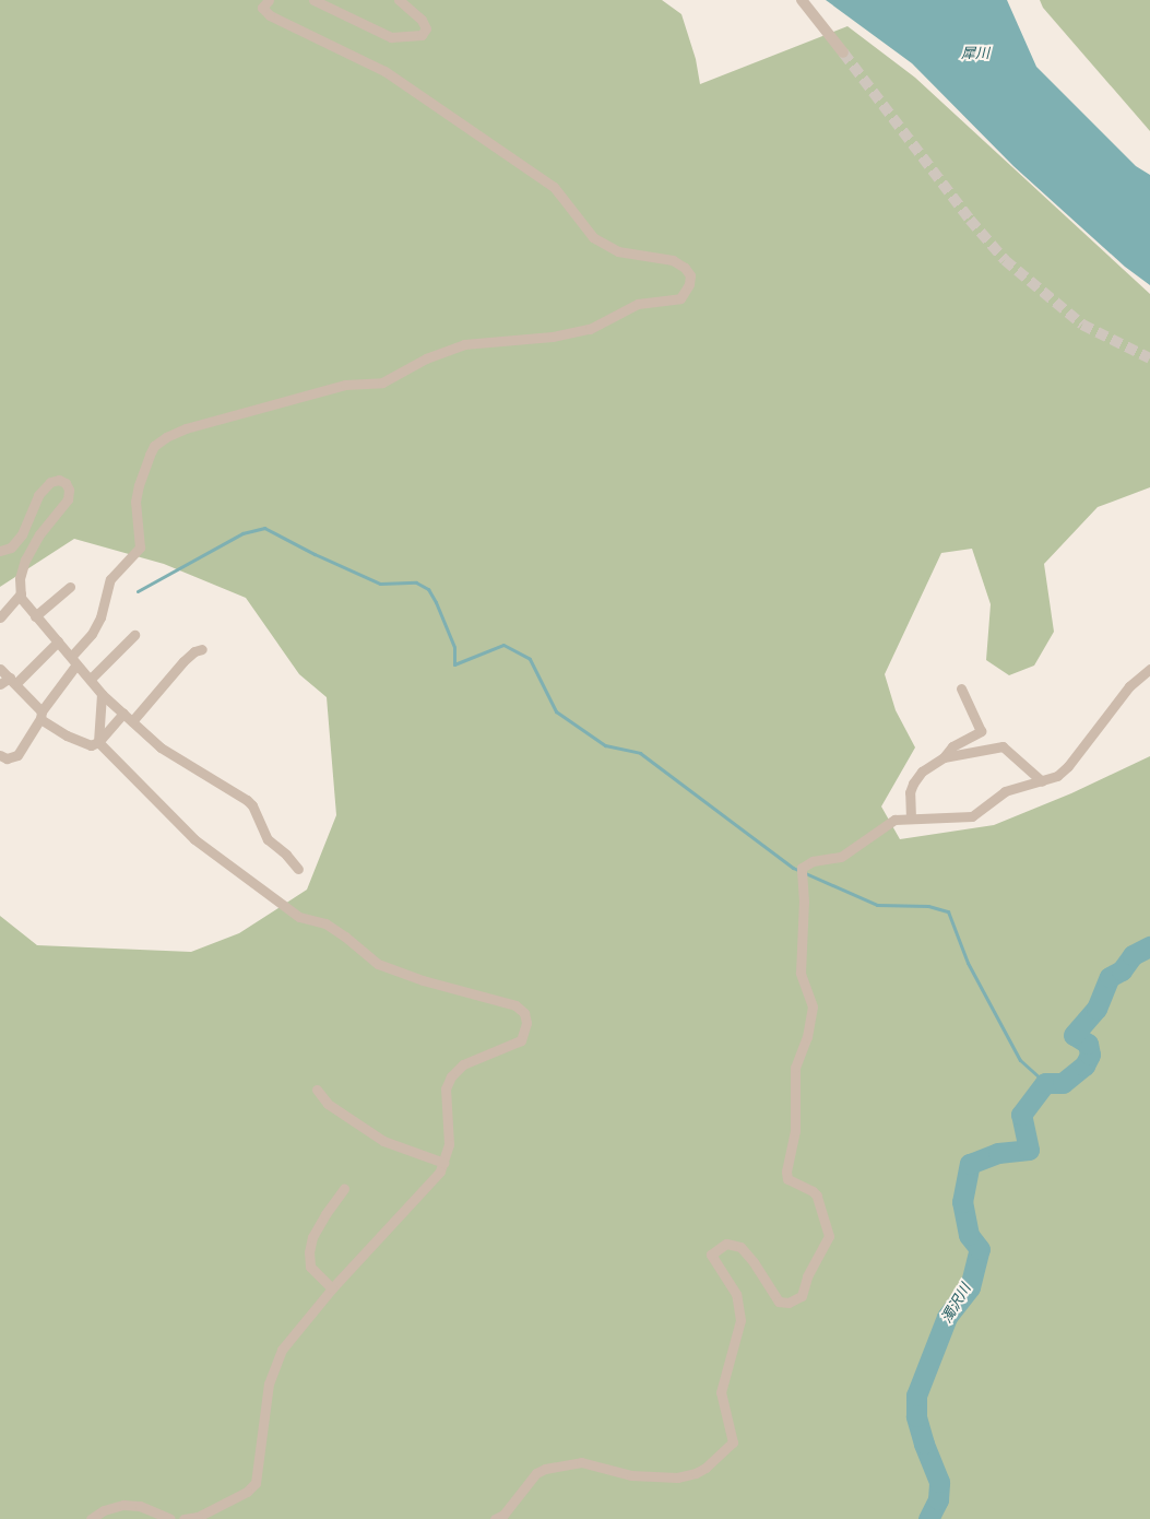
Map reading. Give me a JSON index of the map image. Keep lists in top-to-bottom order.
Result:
{
  "water": ["犀川", "濁沢川"]
}
